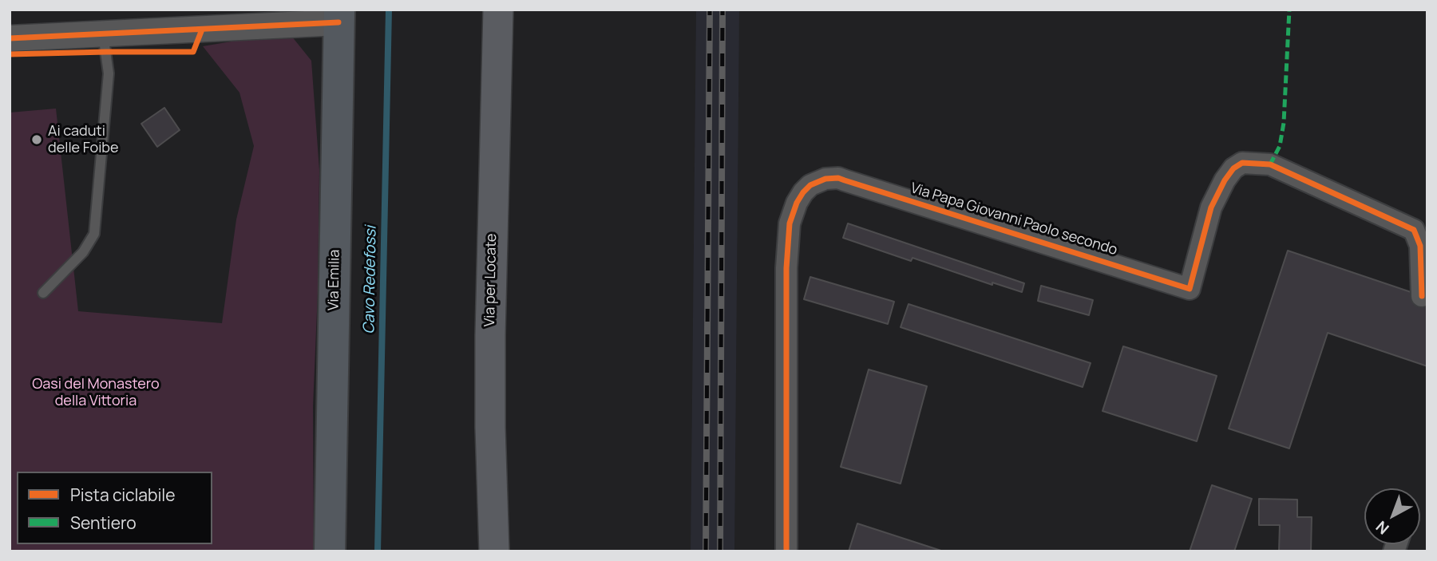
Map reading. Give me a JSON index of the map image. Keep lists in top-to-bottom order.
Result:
{
  "streets": {
    "main road": ["Via Emilia", "Via per Locate"],
    "street": ["Via Papa Giovanni Paolo secondo"]
  },
  "water": ["Cavo Redefossi"],
  "parks": ["Oasi del Monastero della Vittoria"],
  "places": ["Ai caduti delle Foibe"],
  "legend": ["Pista ciclabile", "Sentiero"],
  "north": "bottom left"
}
